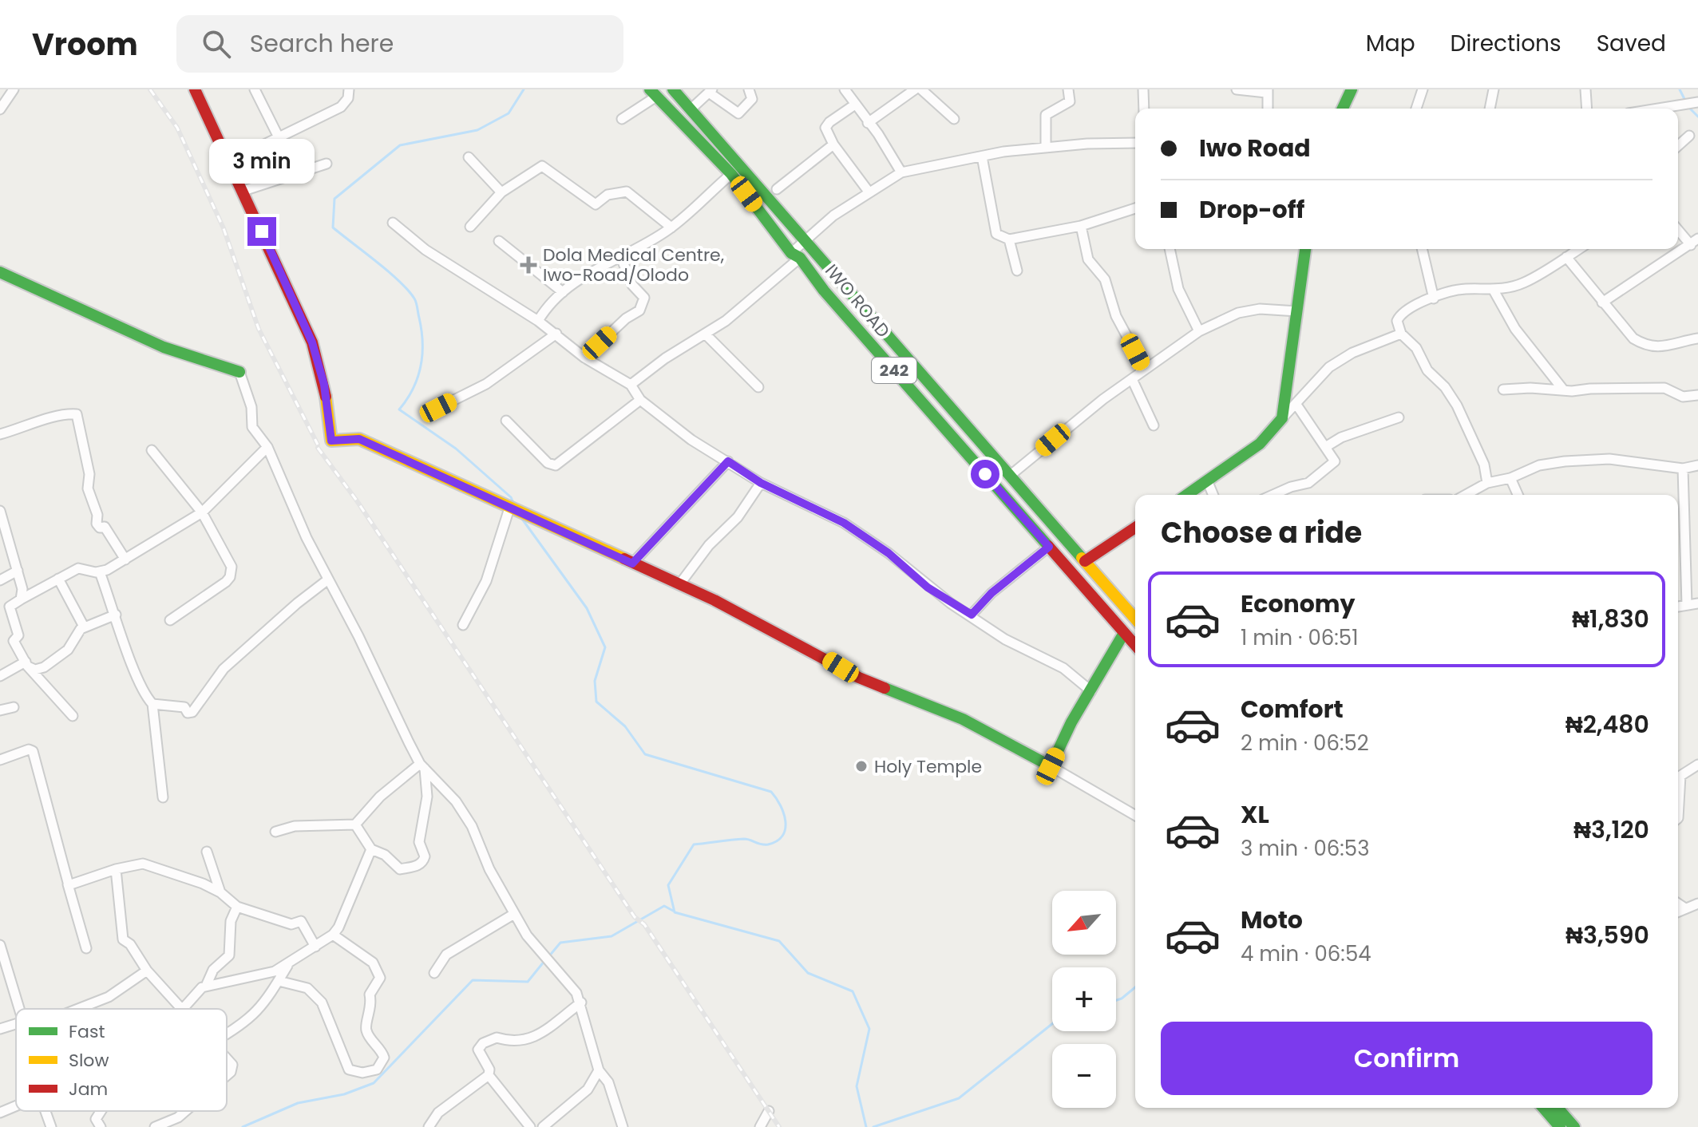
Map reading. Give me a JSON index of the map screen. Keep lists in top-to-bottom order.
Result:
{
  "streets": {
    "street": ["IWO ROAD", "242"]
  },
  "places": {
    "health": ["Dola Medical Centre, Iwo-Road/Olodo"],
    "other": ["Holy Temple"]
  },
  "legend": ["Fast", "Slow", "Jam"],
  "north": "bottom left",
  "page": {
    "header": "Vroom",
    "search": "Search here",
    "nav": ["Map", "Directions", "Saved"],
    "banner": ["Iwo Road", "Drop-off"],
    "bubble": "3 min",
    "heading": "Choose a ride",
    "list": [
      {
        "name": "Economy",
        "note": "1 min · 06:51",
        "value": "₦1,830"
      },
      {
        "name": "Comfort",
        "note": "2 min · 06:52",
        "value": "₦2,480"
      },
      {
        "name": "XL",
        "note": "3 min · 06:53",
        "value": "₦3,120"
      },
      {
        "name": "Moto",
        "note": "4 min · 06:54",
        "value": "₦3,590"
      }
    ],
    "map_buttons": ["+", "−"],
    "buttons": "Confirm"
  }
}
